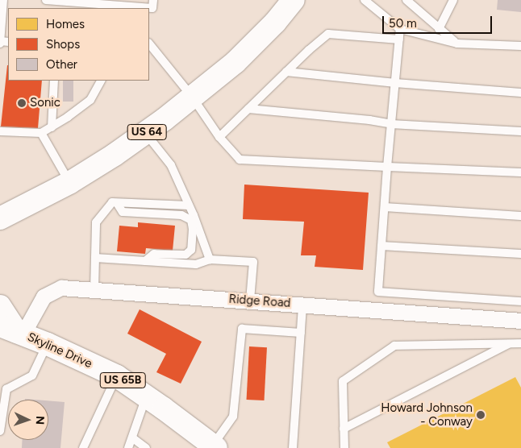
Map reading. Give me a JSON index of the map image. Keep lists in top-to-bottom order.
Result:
{
  "streets": {
    "main road": ["US 64", "Skyline Drive", "US 65B"],
    "street": ["Ridge Road"]
  },
  "crossings": [
    ["Ridge Road", "Skyline Drive"]
  ],
  "places": ["Sonic", "Howard Johnson - Conway"],
  "legend": ["Homes", "Shops", "Other"],
  "scale_bar": "50 m",
  "north": "right"
}
